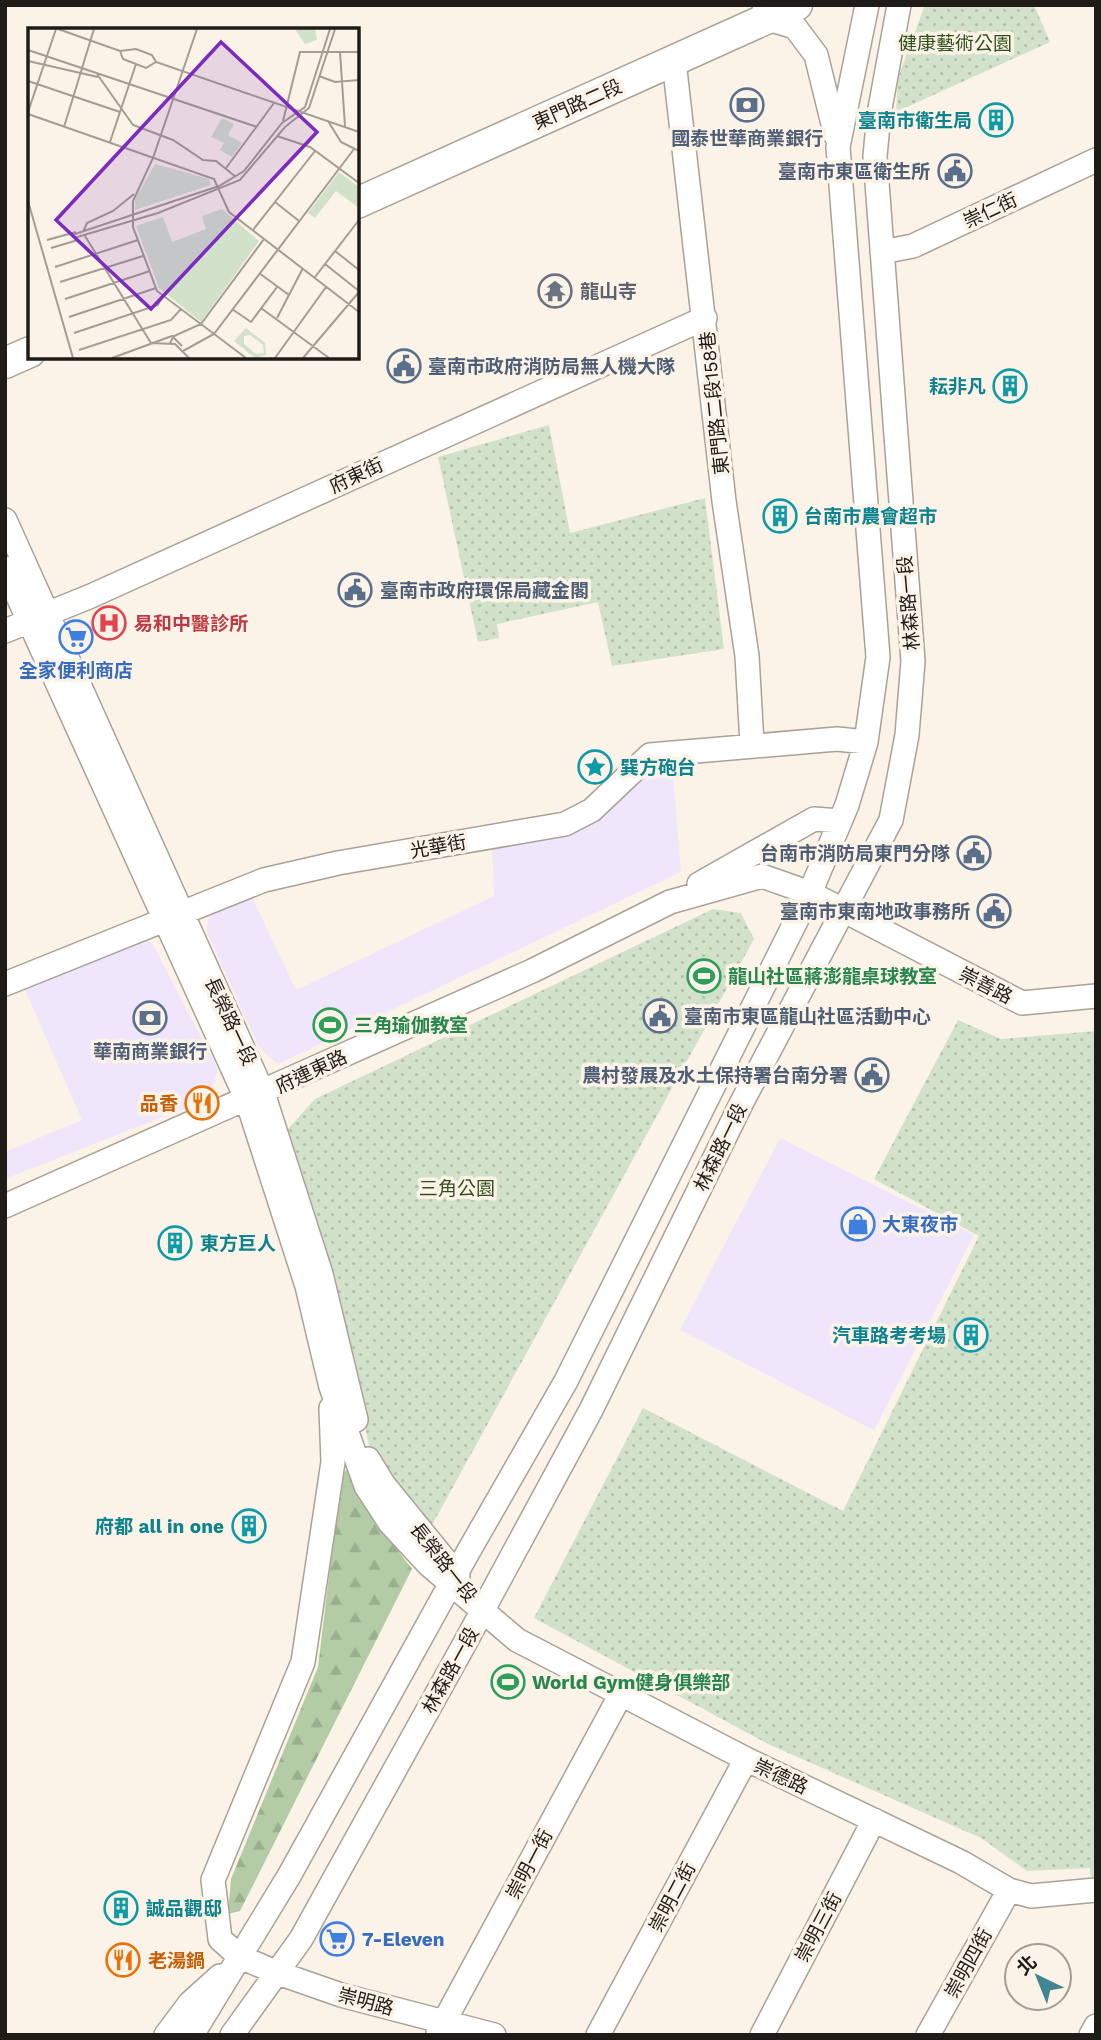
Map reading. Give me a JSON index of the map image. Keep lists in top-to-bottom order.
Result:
{
  "streets": {
    "main road": ["東門路二段"],
    "street": [
      "崇仁街",
      "東門路二段158巷",
      "府東街",
      "林森路一段",
      "光華街",
      "崇善路",
      "長榮路一段",
      "府連東路",
      "崇德路",
      "崇明一街",
      "崇明二街",
      "崇明三街",
      "崇明四街",
      "崇明路"
    ]
  },
  "crossings": [
    ["東門路二段", "東門路二段158巷"],
    ["崇仁街", "林森路一段"],
    ["東門路二段158巷", "府東街"],
    ["東門路二段158巷", "光華街"],
    ["府東街", "長榮路一段"],
    ["林森路一段", "光華街"],
    ["林森路一段", "崇善路"],
    ["林森路一段", "長榮路一段"],
    ["林森路一段", "府連東路"],
    ["林森路一段", "崇德路"],
    ["林森路一段", "崇明路"],
    ["光華街", "長榮路一段"],
    ["崇善路", "府連東路"],
    ["長榮路一段", "府連東路"],
    ["長榮路一段", "崇德路"],
    ["崇德路", "崇明一街"],
    ["崇德路", "崇明二街"],
    ["崇德路", "崇明三街"],
    ["崇德路", "崇明四街"],
    ["崇明一街", "崇明路"]
  ],
  "parks": ["健康藝術公園", "三角公園"],
  "places": {
    "bank": ["國泰世華商業銀行", "華南商業銀行"],
    "building": [
      "臺南市衛生局",
      "耘非凡",
      "台南市農會超市",
      "東方巨人",
      "汽車路考考場",
      "府都 all in one",
      "誠品觀邸"
    ],
    "public building": [
      "臺南市東區衛生所",
      "臺南市政府消防局無人機大隊",
      "臺南市政府環保局藏金閣",
      "台南市消防局東門分隊",
      "臺南市東南地政事務所",
      "臺南市東區龍山社區活動中心",
      "農村發展及水土保持署台南分署"
    ],
    "temple": ["龍山寺"],
    "hospital": ["易和中醫診所"],
    "supermarket": ["全家便利商店", "7-Eleven"],
    "place": ["巽方砲台"],
    "sports": ["龍山社區蔣澎龍桌球教室", "三角瑜伽教室", "World Gym健身俱樂部"],
    "restaurant": ["品香", "老湯鍋"],
    "shop": ["大東夜市"]
  },
  "north": "top left"
}
